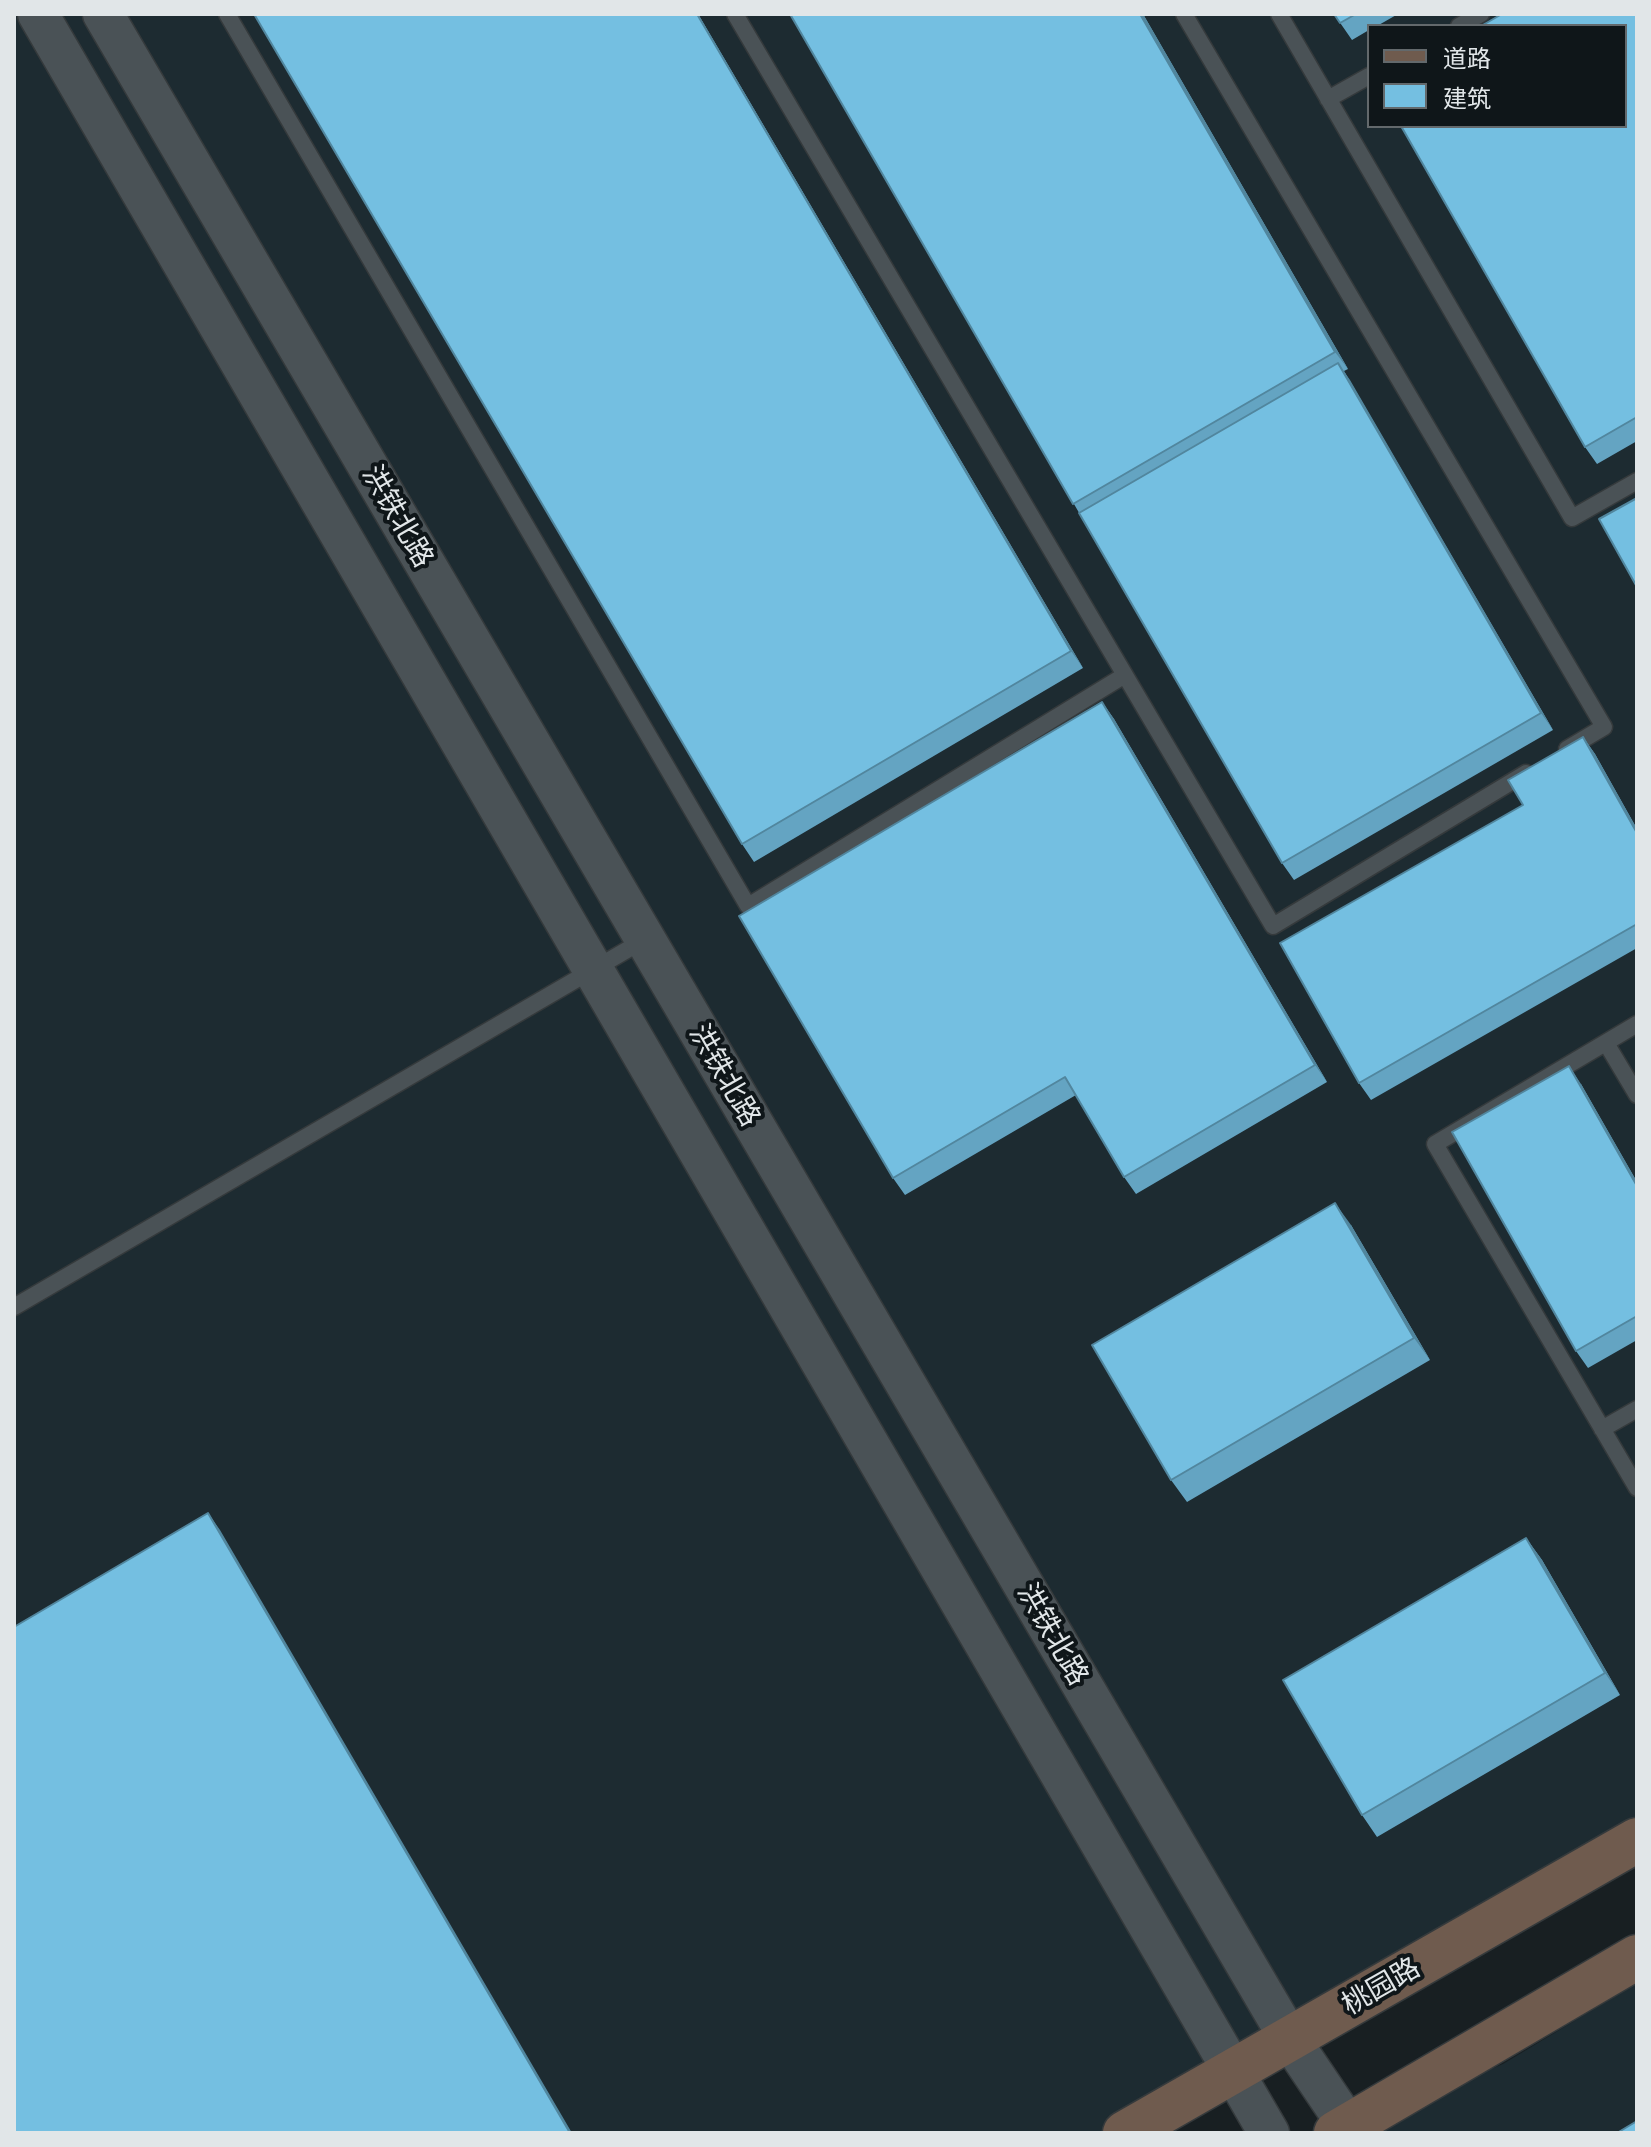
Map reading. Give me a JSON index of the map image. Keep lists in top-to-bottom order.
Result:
{
  "streets": {
    "main road": ["桃园路"],
    "street": ["洪铁北路"]
  },
  "crossings": [
    ["洪铁北路", "桃园路"]
  ],
  "legend": ["道路", "建筑"]
}
